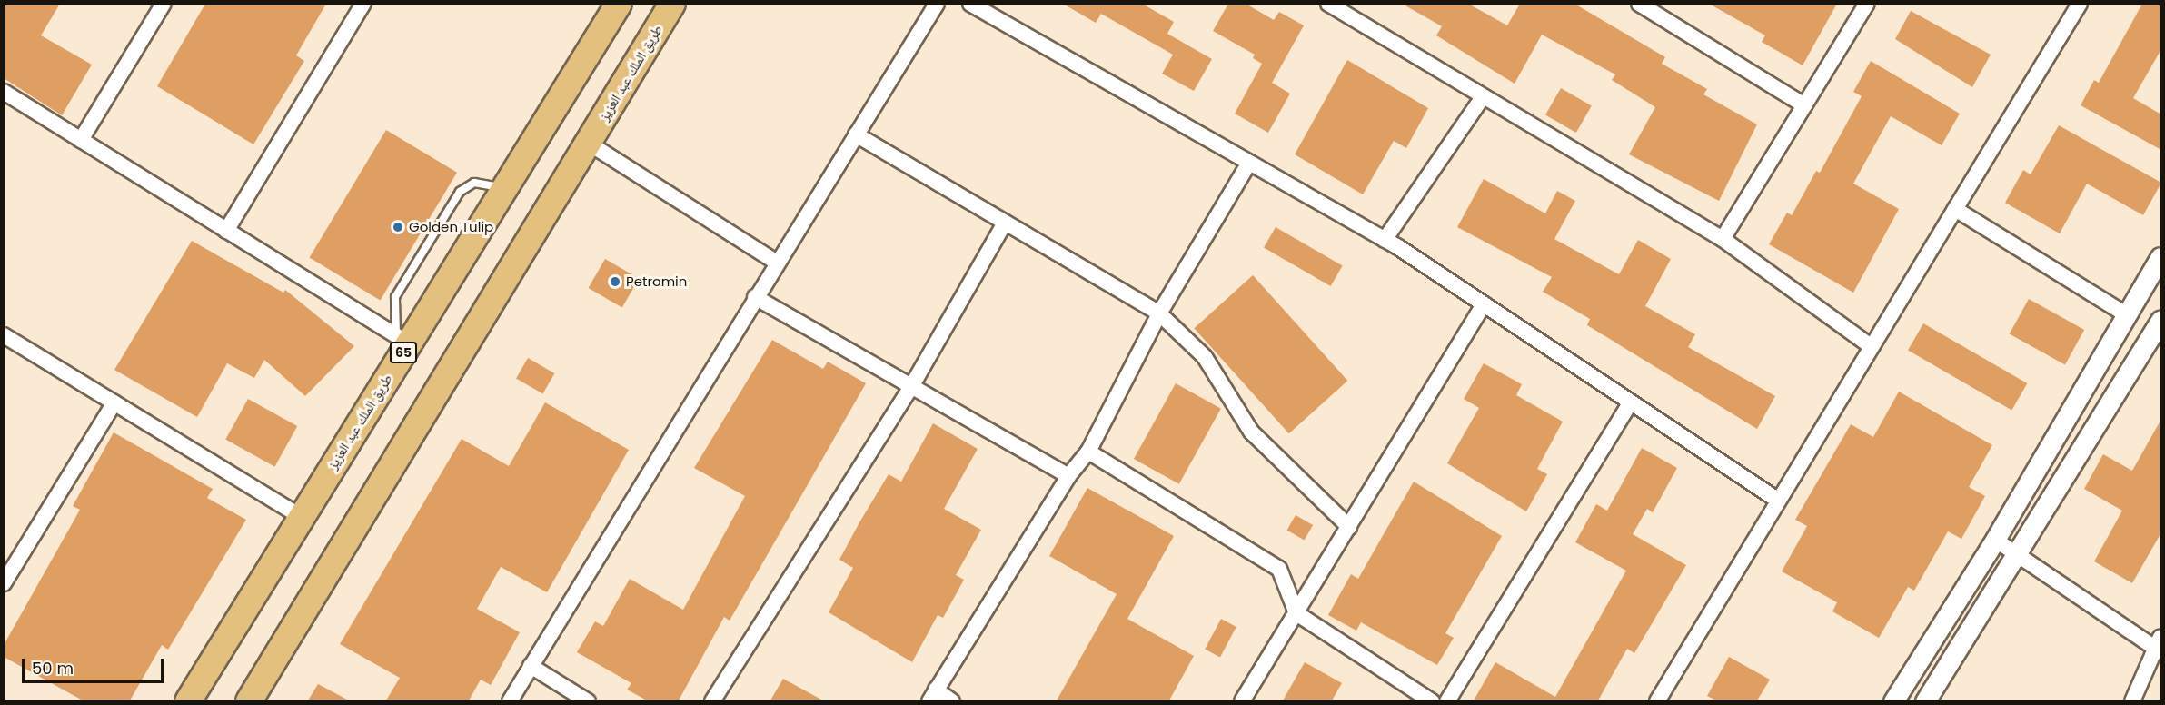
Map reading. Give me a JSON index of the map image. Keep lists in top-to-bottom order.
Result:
{
  "streets": {
    "highway": ["طريق الملك عبد العزيز", "65"]
  },
  "places": ["Golden Tulip", "Petromin"],
  "scale_bar": "50 m"
}
